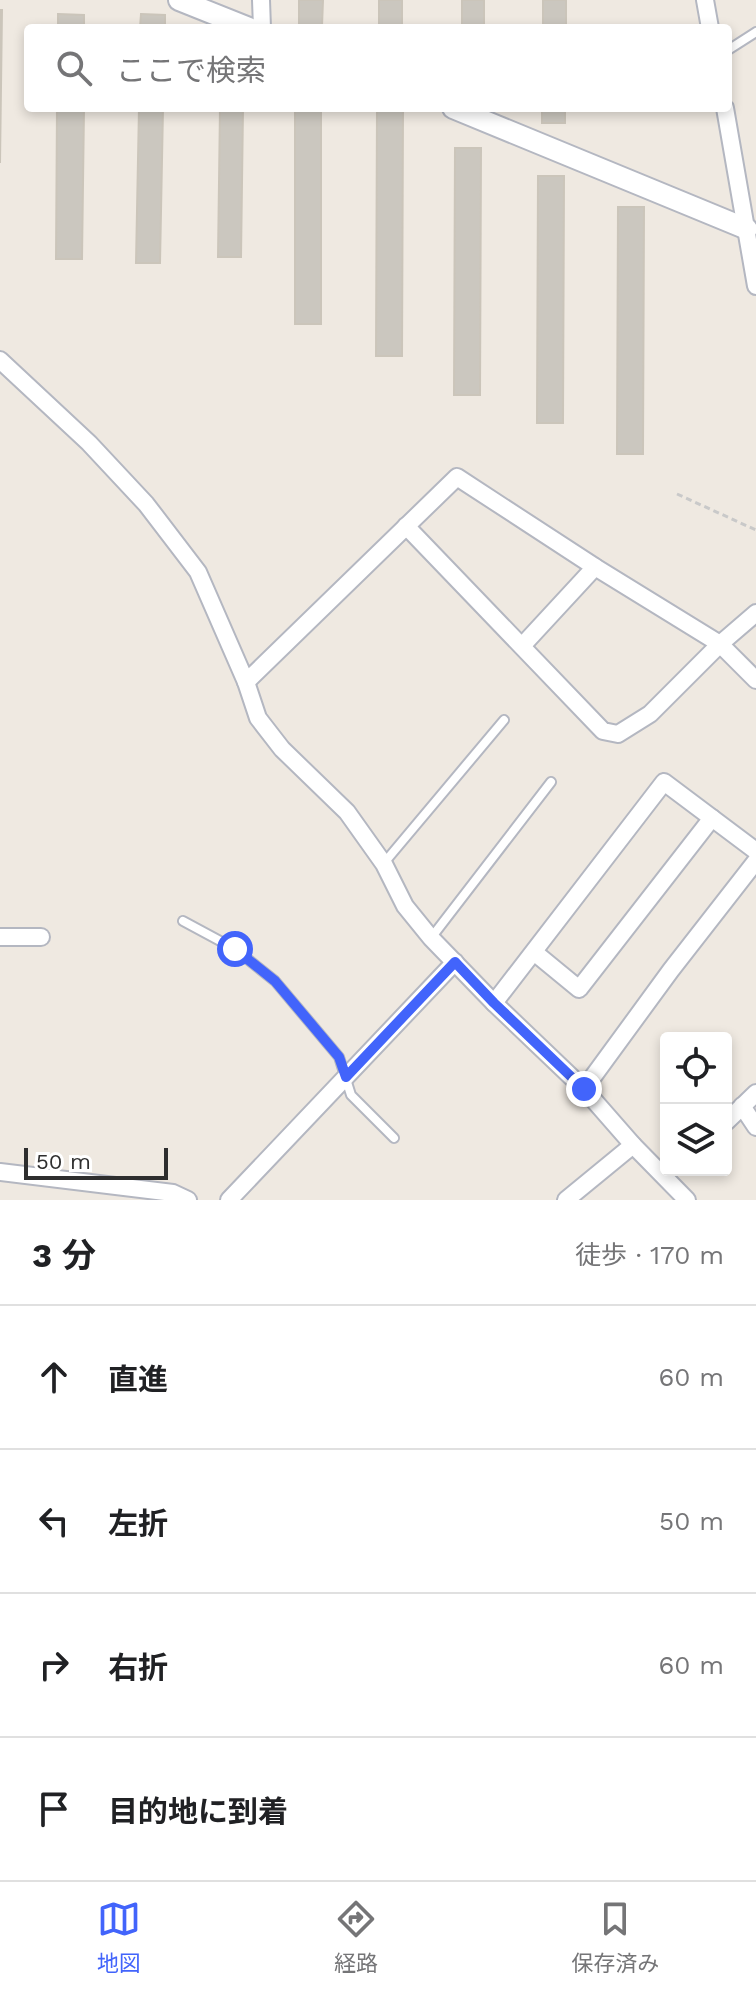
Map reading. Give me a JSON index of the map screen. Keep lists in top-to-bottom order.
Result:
{
  "scale_bar": "50 m",
  "page": {
    "search": "ここで検索",
    "scale": "50 m",
    "heading": ["3 分", "徒歩 · 170 m"],
    "list": [
      ["直進", "60 m"],
      ["左折", "50 m"],
      ["右折", "60 m"],
      "目的地に到着"
    ],
    "nav": ["地図", "経路", "保存済み"]
  }
}
